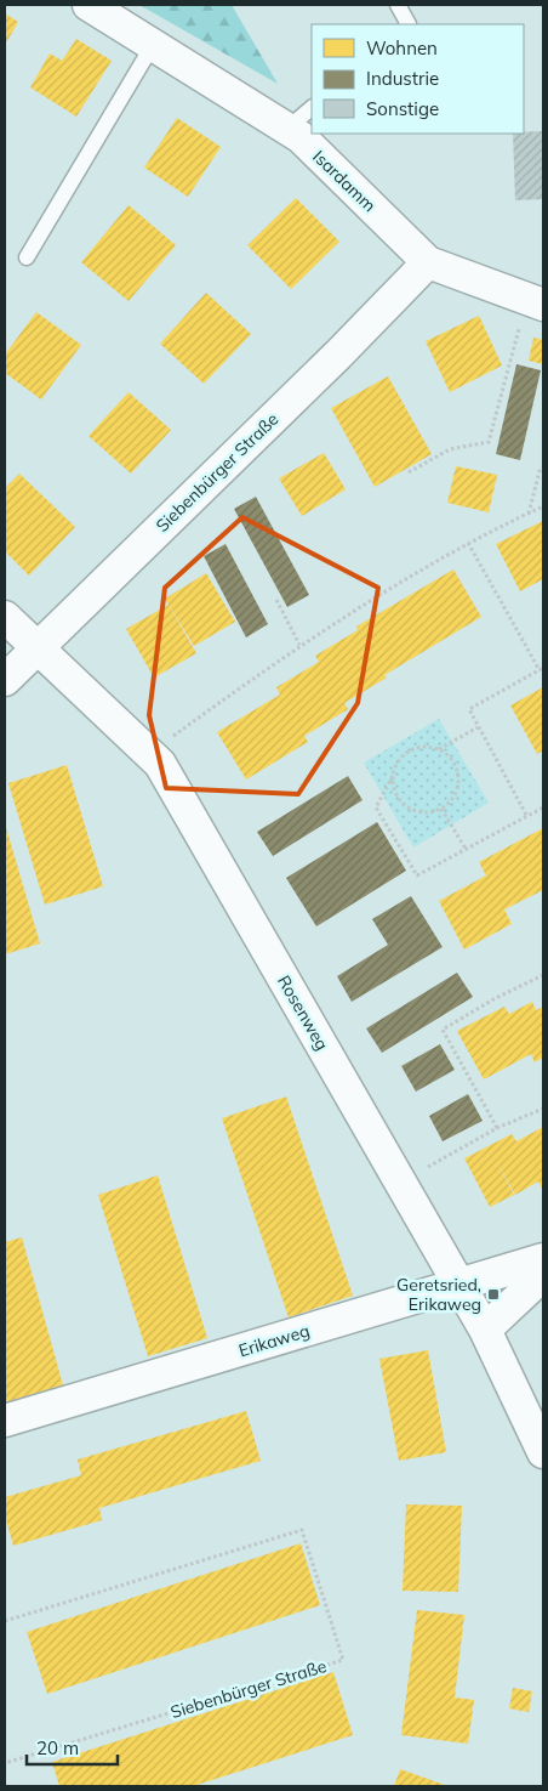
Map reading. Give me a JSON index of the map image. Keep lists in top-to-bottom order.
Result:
{
  "streets": {
    "street": [
      "Isardamm",
      "Siebenbürger Straße",
      "Rosenweg",
      "Erikaweg"
    ]
  },
  "crossings": [
    ["Isardamm", "Siebenbürger Straße"],
    ["Siebenbürger Straße", "Rosenweg"],
    ["Rosenweg", "Erikaweg"]
  ],
  "places": {
    "transit": ["Geretsried, Erikaweg"]
  },
  "legend": ["Wohnen", "Industrie", "Sonstige"],
  "scale_bar": "20 m"
}
